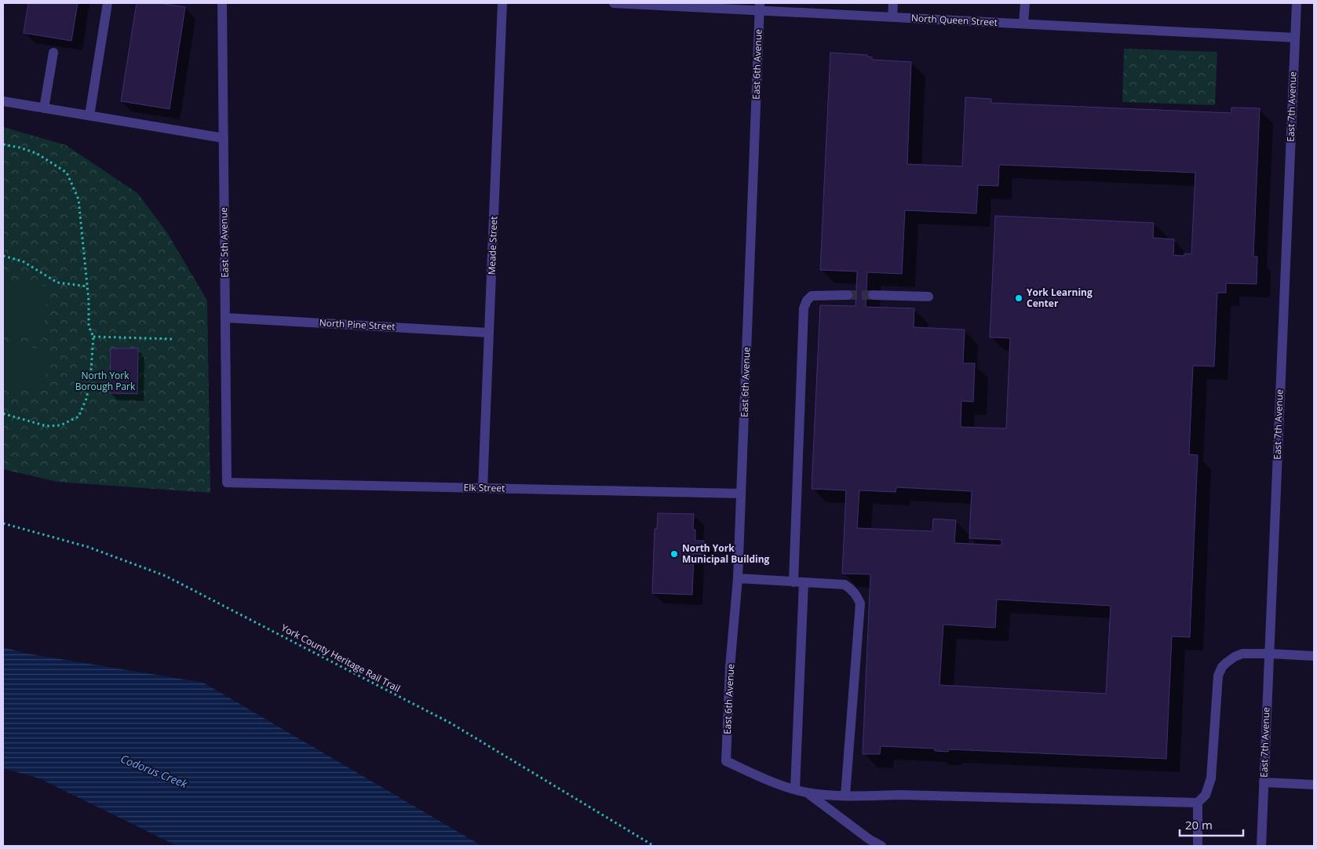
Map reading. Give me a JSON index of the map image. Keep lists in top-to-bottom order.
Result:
{
  "streets": {
    "street": [
      "North Queen Street",
      "East 6th Avenue",
      "East 7th Avenue",
      "East 5th Avenue",
      "Meade Street",
      "North Pine Street",
      "Elk Street"
    ],
    "path": ["York County Heritage Rail Trail"]
  },
  "crossings": [
    ["North Queen Street", "East 6th Avenue"],
    ["North Queen Street", "East 7th Avenue"],
    ["East 6th Avenue", "Elk Street"],
    ["East 5th Avenue", "North Pine Street"],
    ["East 5th Avenue", "Elk Street"],
    ["Meade Street", "North Pine Street"],
    ["Meade Street", "Elk Street"]
  ],
  "water": ["Codorus Creek"],
  "parks": ["North York Borough Park"],
  "places": ["York Learning Center", "North York Municipal Building"],
  "scale_bar": "20 m"
}
